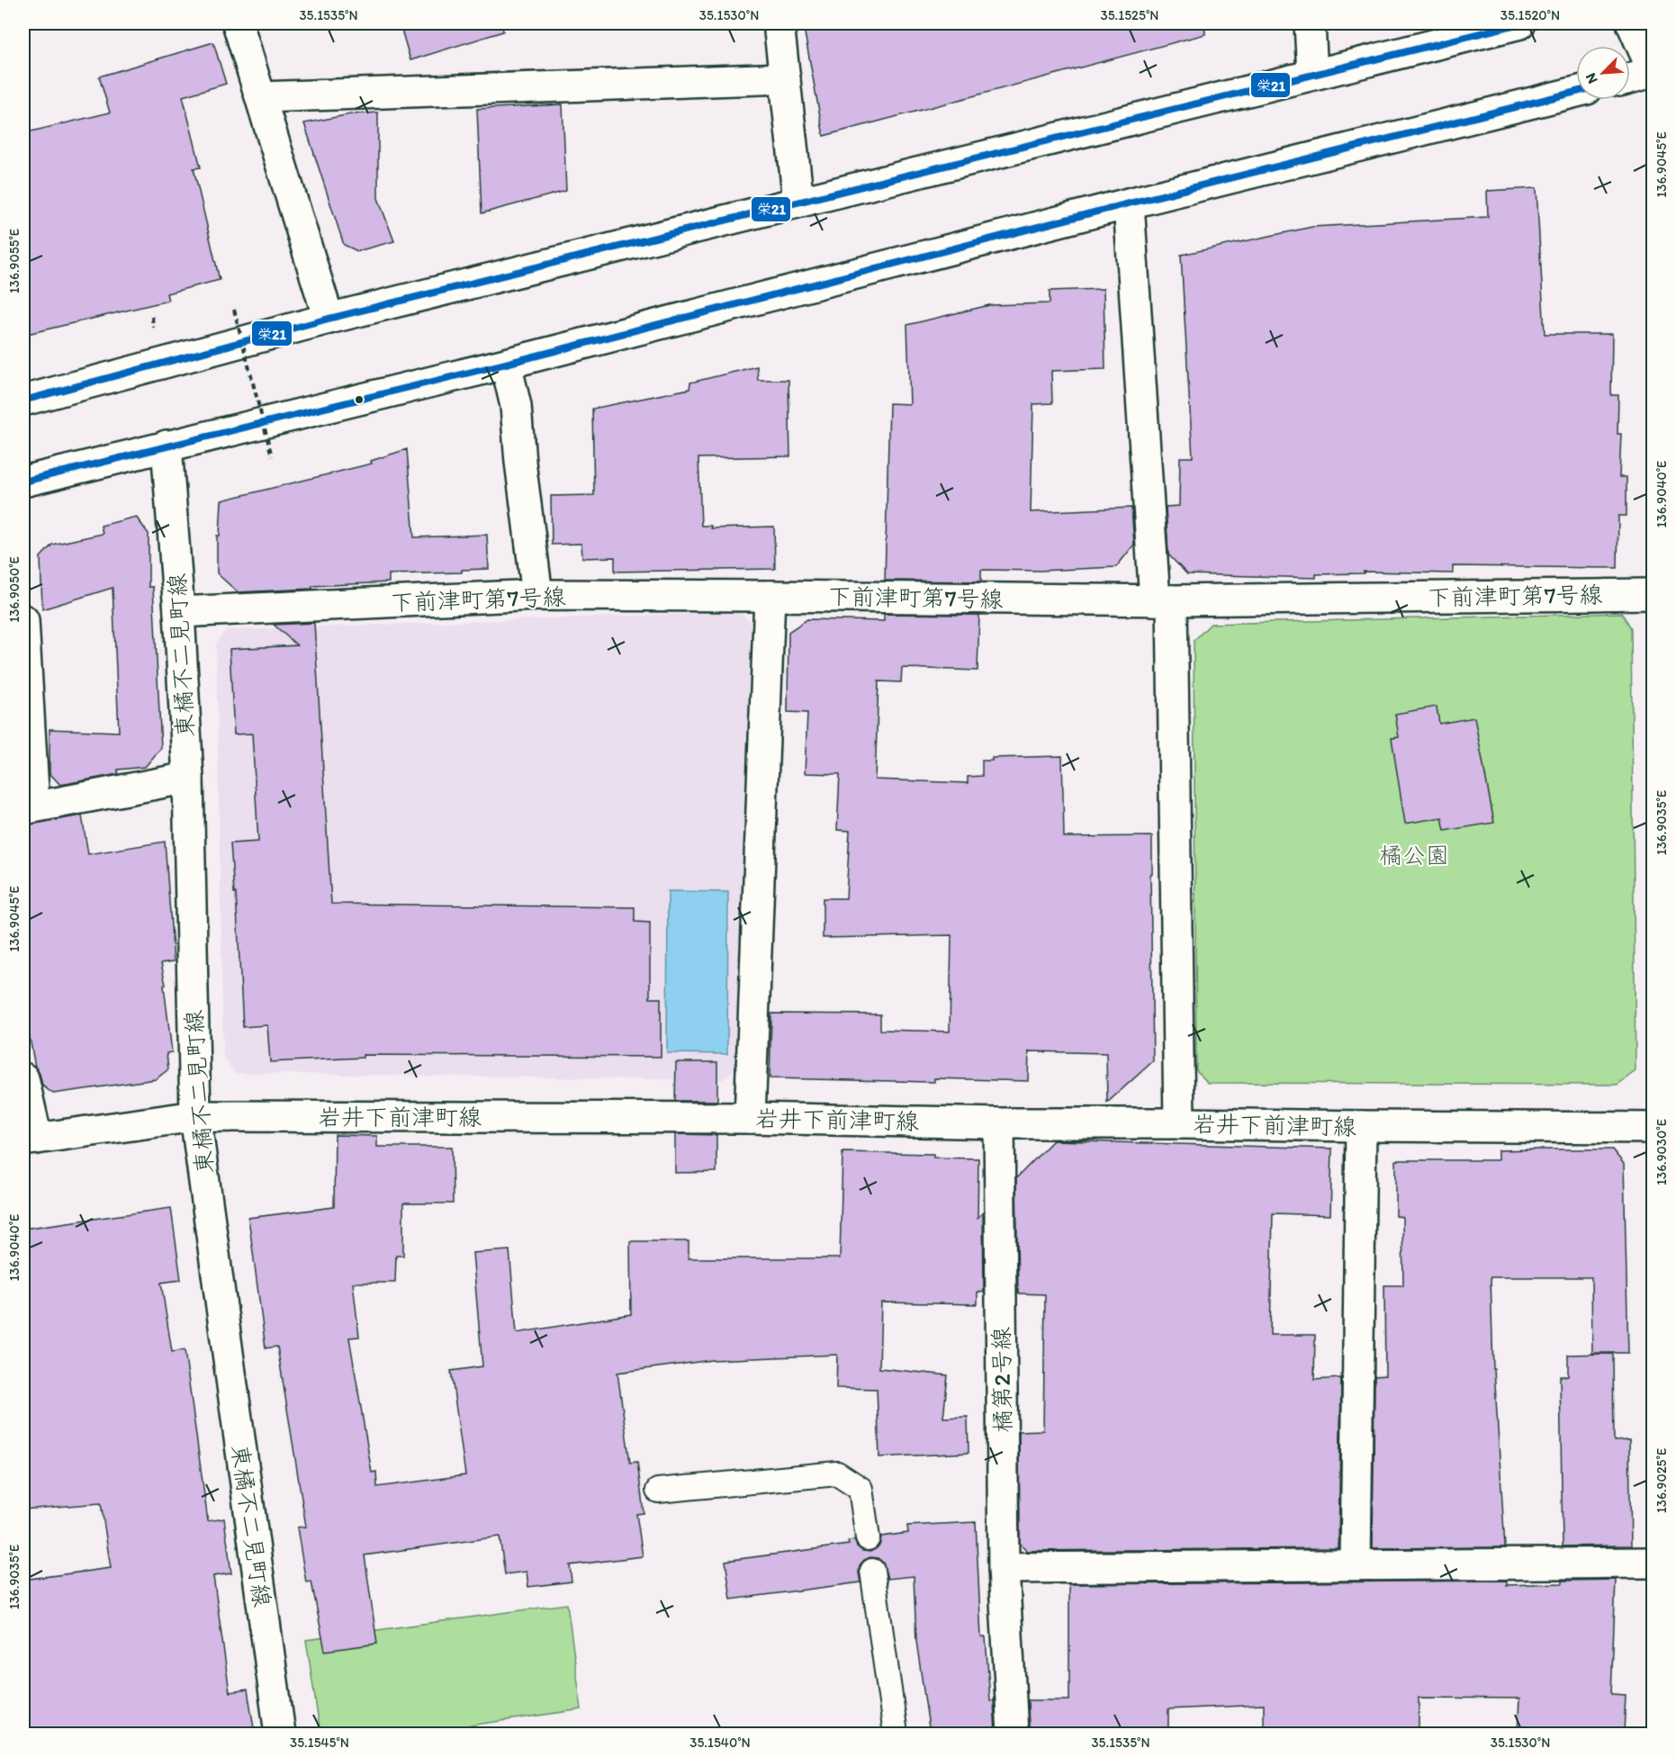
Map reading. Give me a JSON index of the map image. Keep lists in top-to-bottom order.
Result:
{
  "streets": {
    "street": [
      "下前津町第7号線",
      "東橘不二見町線",
      "岩井下前津町線",
      "橘第2号線"
    ]
  },
  "crossings": [
    ["下前津町第7号線", "東橘不二見町線"],
    ["東橘不二見町線", "岩井下前津町線"],
    ["岩井下前津町線", "橘第2号線"]
  ],
  "parks": ["橘公園"],
  "lines": ["transit line 栄21"],
  "north": "bottom left",
  "coordinates": [
    "35.1535°N",
    "35.1530°N",
    "35.1525°N",
    "35.1520°N",
    "136.9045°E",
    "136.9055°E",
    "136.9040°E",
    "136.9050°E",
    "136.9035°E",
    "136.9030°E",
    "136.9025°E",
    "35.1545°N",
    "35.1540°N"
  ]
}
